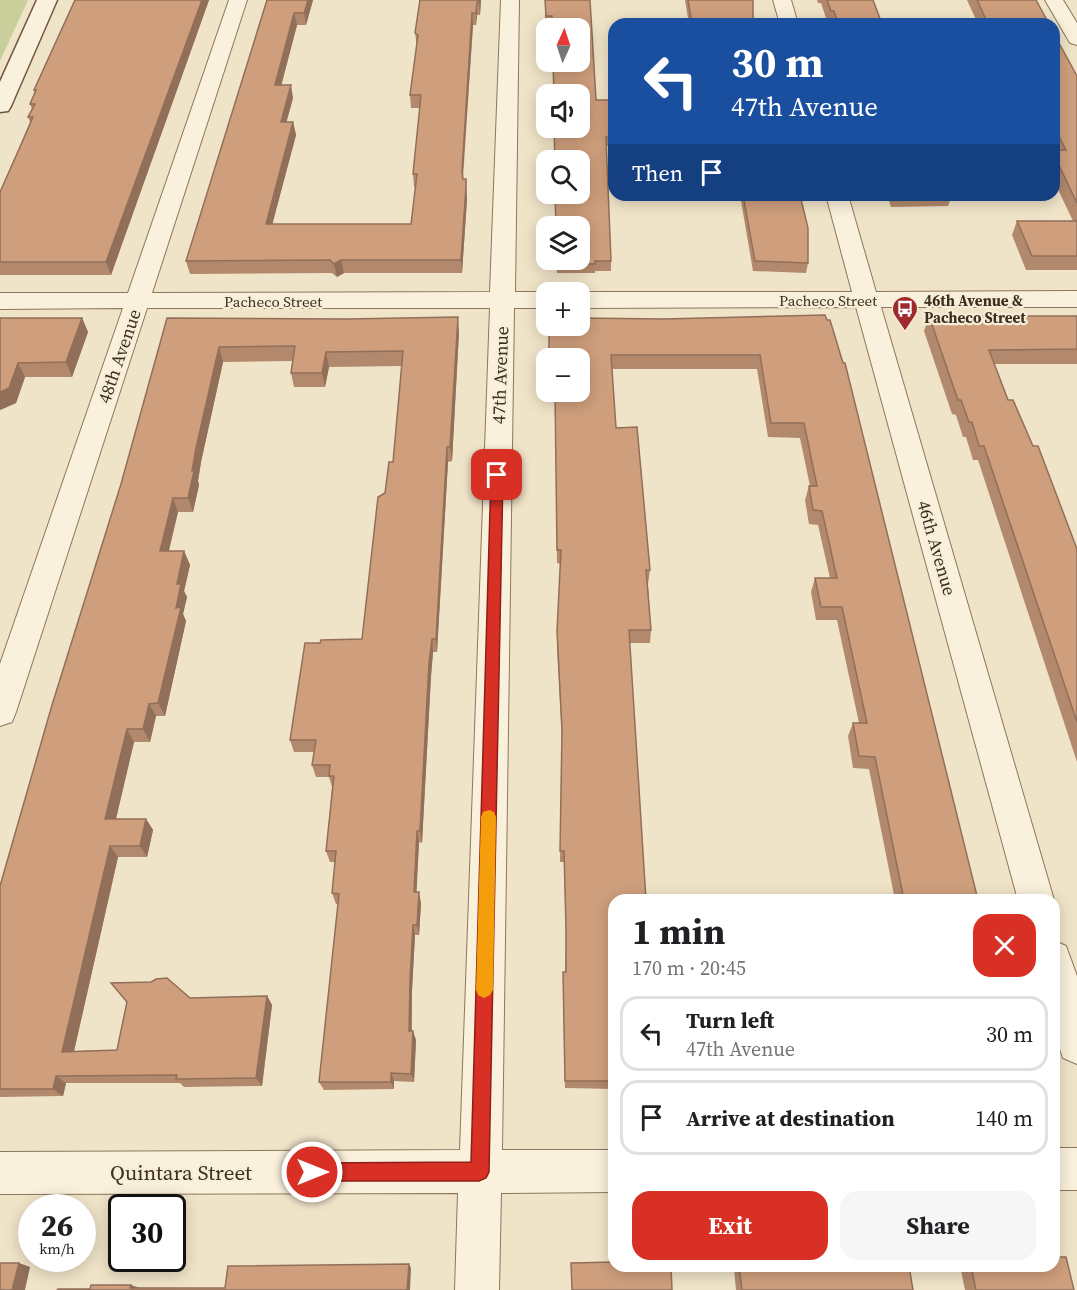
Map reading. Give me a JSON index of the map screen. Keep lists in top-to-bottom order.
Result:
{
  "streets": {
    "street": [
      "Pacheco Street",
      "48th Avenue",
      "47th Avenue",
      "46th Avenue",
      "Quintara Street"
    ]
  },
  "crossings": [
    ["Pacheco Street", "48th Avenue"],
    ["Pacheco Street", "47th Avenue"],
    ["Pacheco Street", "46th Avenue"],
    ["47th Avenue", "Quintara Street"]
  ],
  "places": {
    "bus stop": ["46th Avenue & Pacheco Street"]
  },
  "north": "top",
  "page": {
    "map_buttons": ["+", "−"],
    "turn": ["30 m", "47th Avenue"],
    "then": "Then",
    "heading": ["1 min", "170 m · 20:45"],
    "list": [
      {
        "name": "Turn left",
        "note": "47th Avenue",
        "value": "30 m"
      },
      {
        "name": "Arrive at destination",
        "value": "140 m"
      }
    ],
    "buttons": ["Exit", "Share"],
    "speed": "26 km/h",
    "limit": "30"
  }
}
